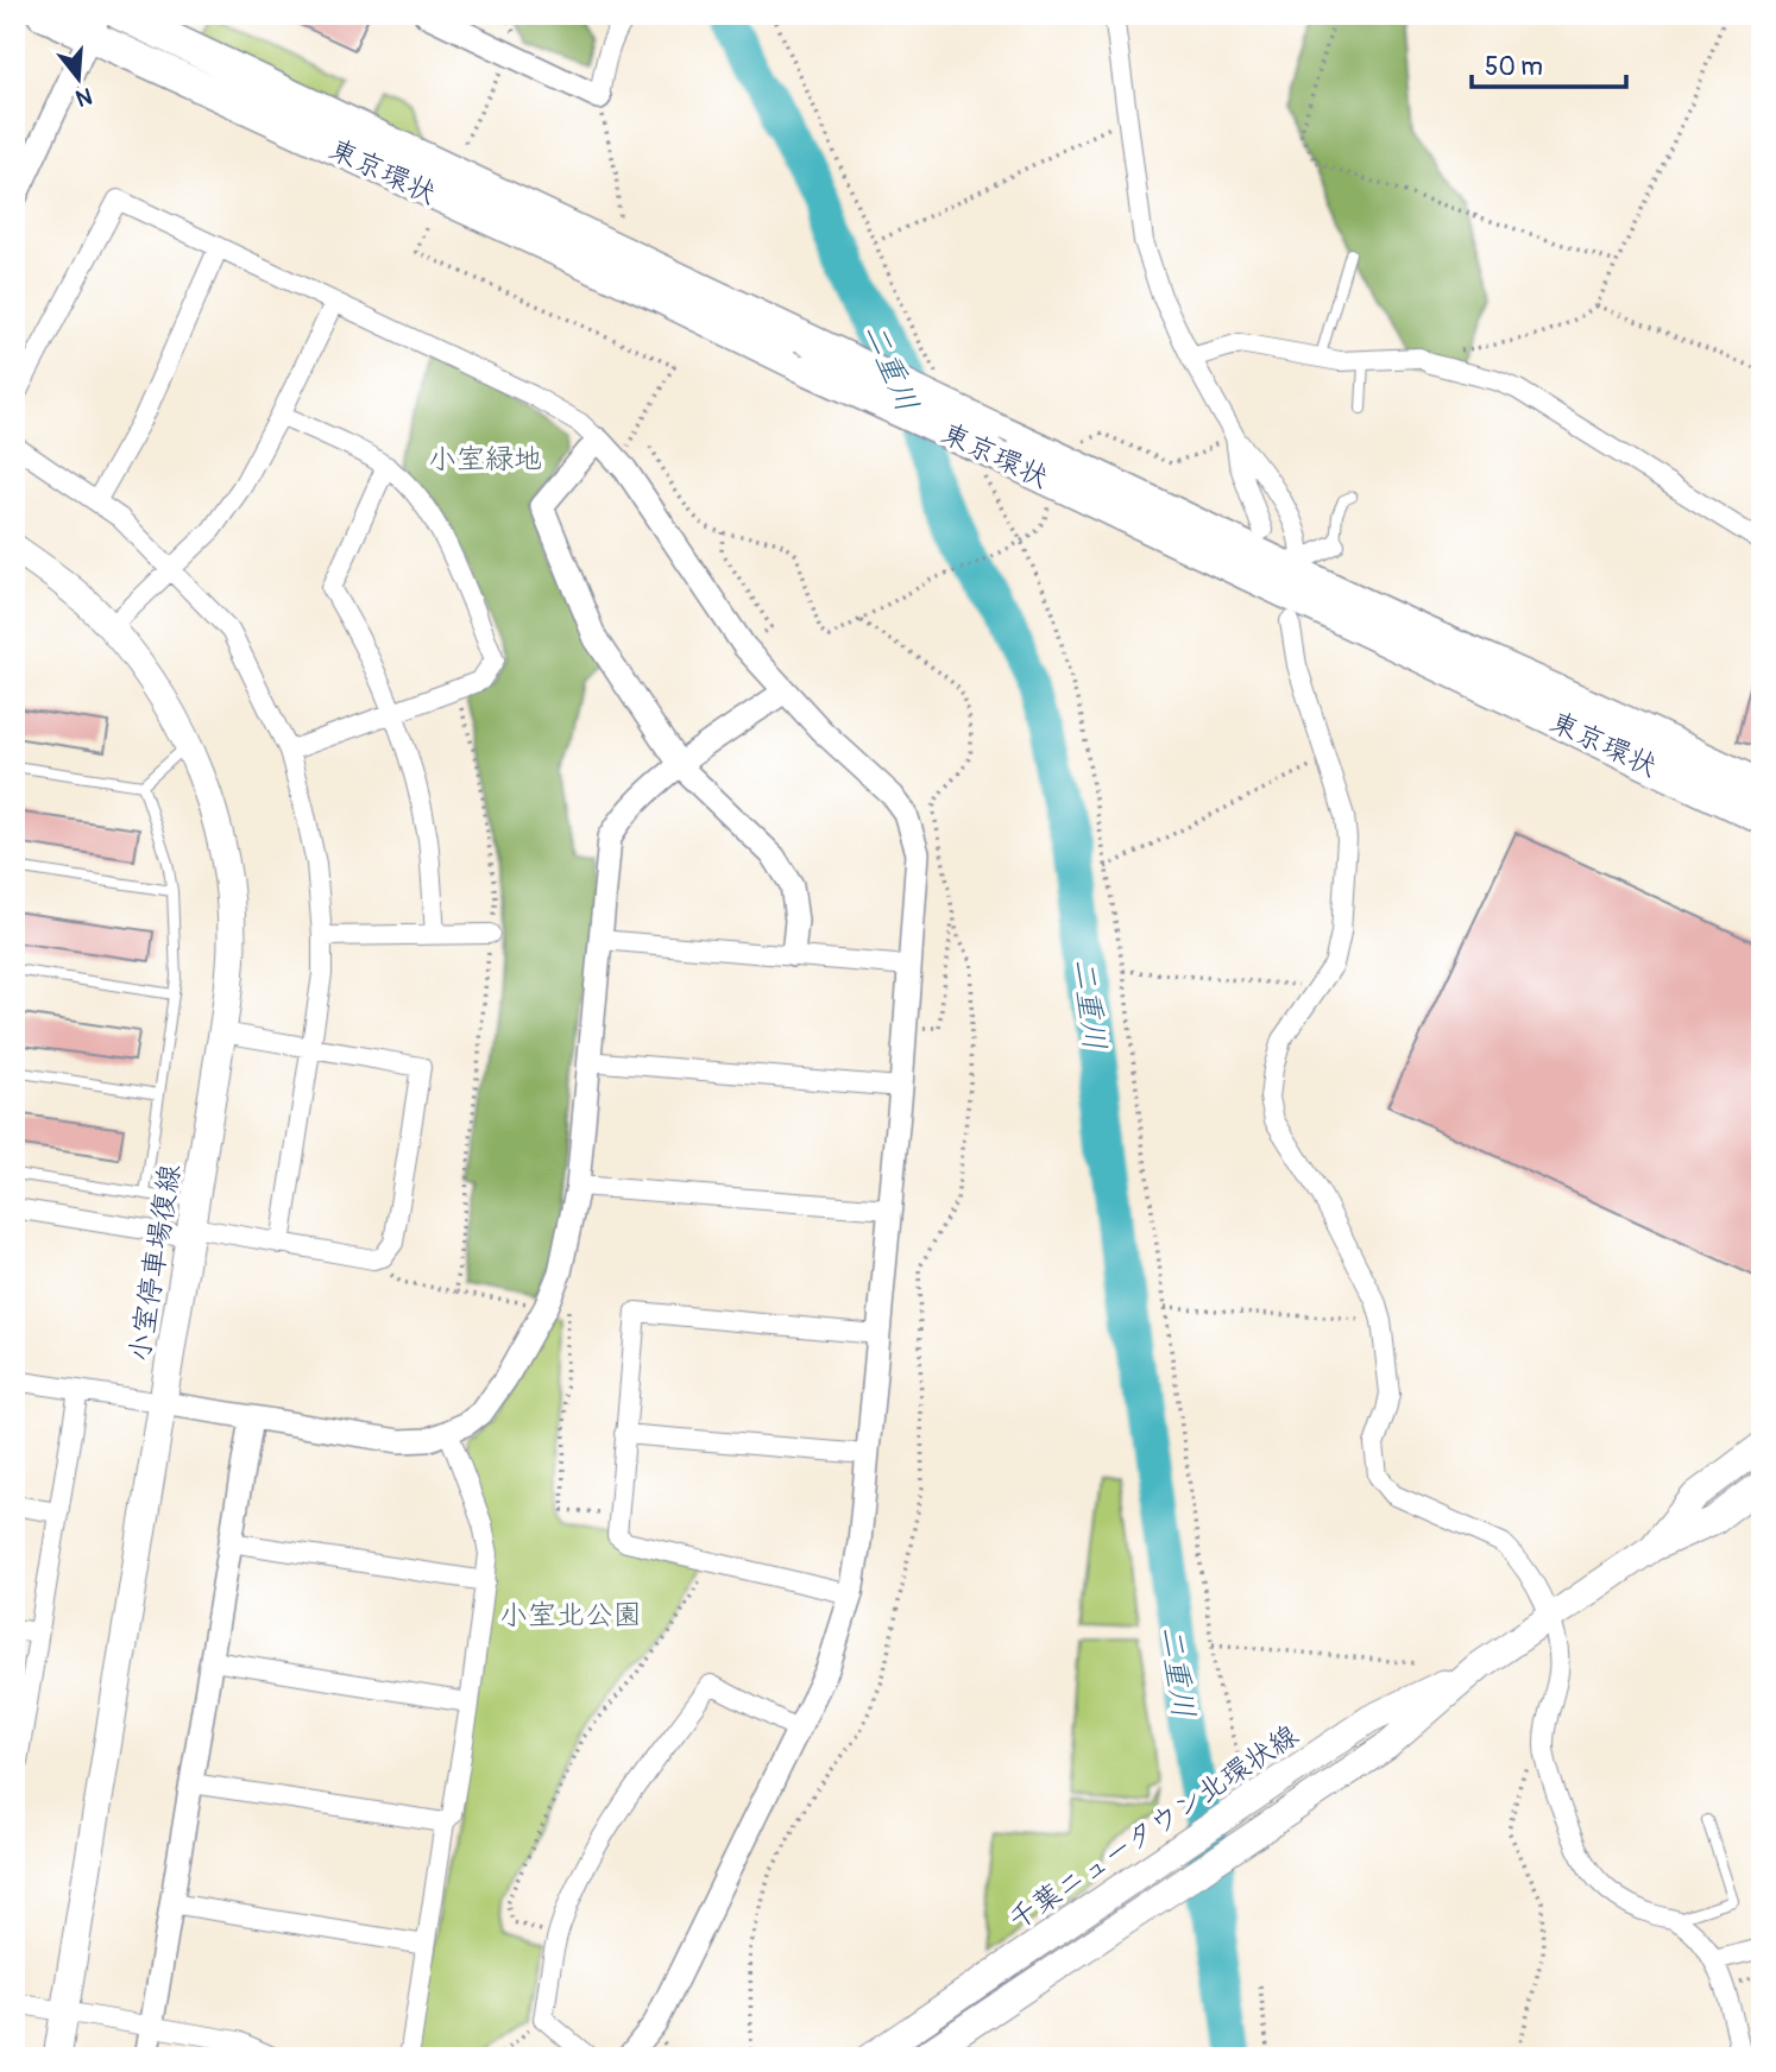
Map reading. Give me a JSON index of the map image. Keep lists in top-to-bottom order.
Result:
{
  "streets": {
    "highway": ["東京環状"],
    "main road": ["小室停車場復線", "千葉ニュータウン北環状線"]
  },
  "water": ["二重川"],
  "parks": ["小室緑地", "小室北公園"],
  "scale_bar": "50 m",
  "north": "bottom"
}
